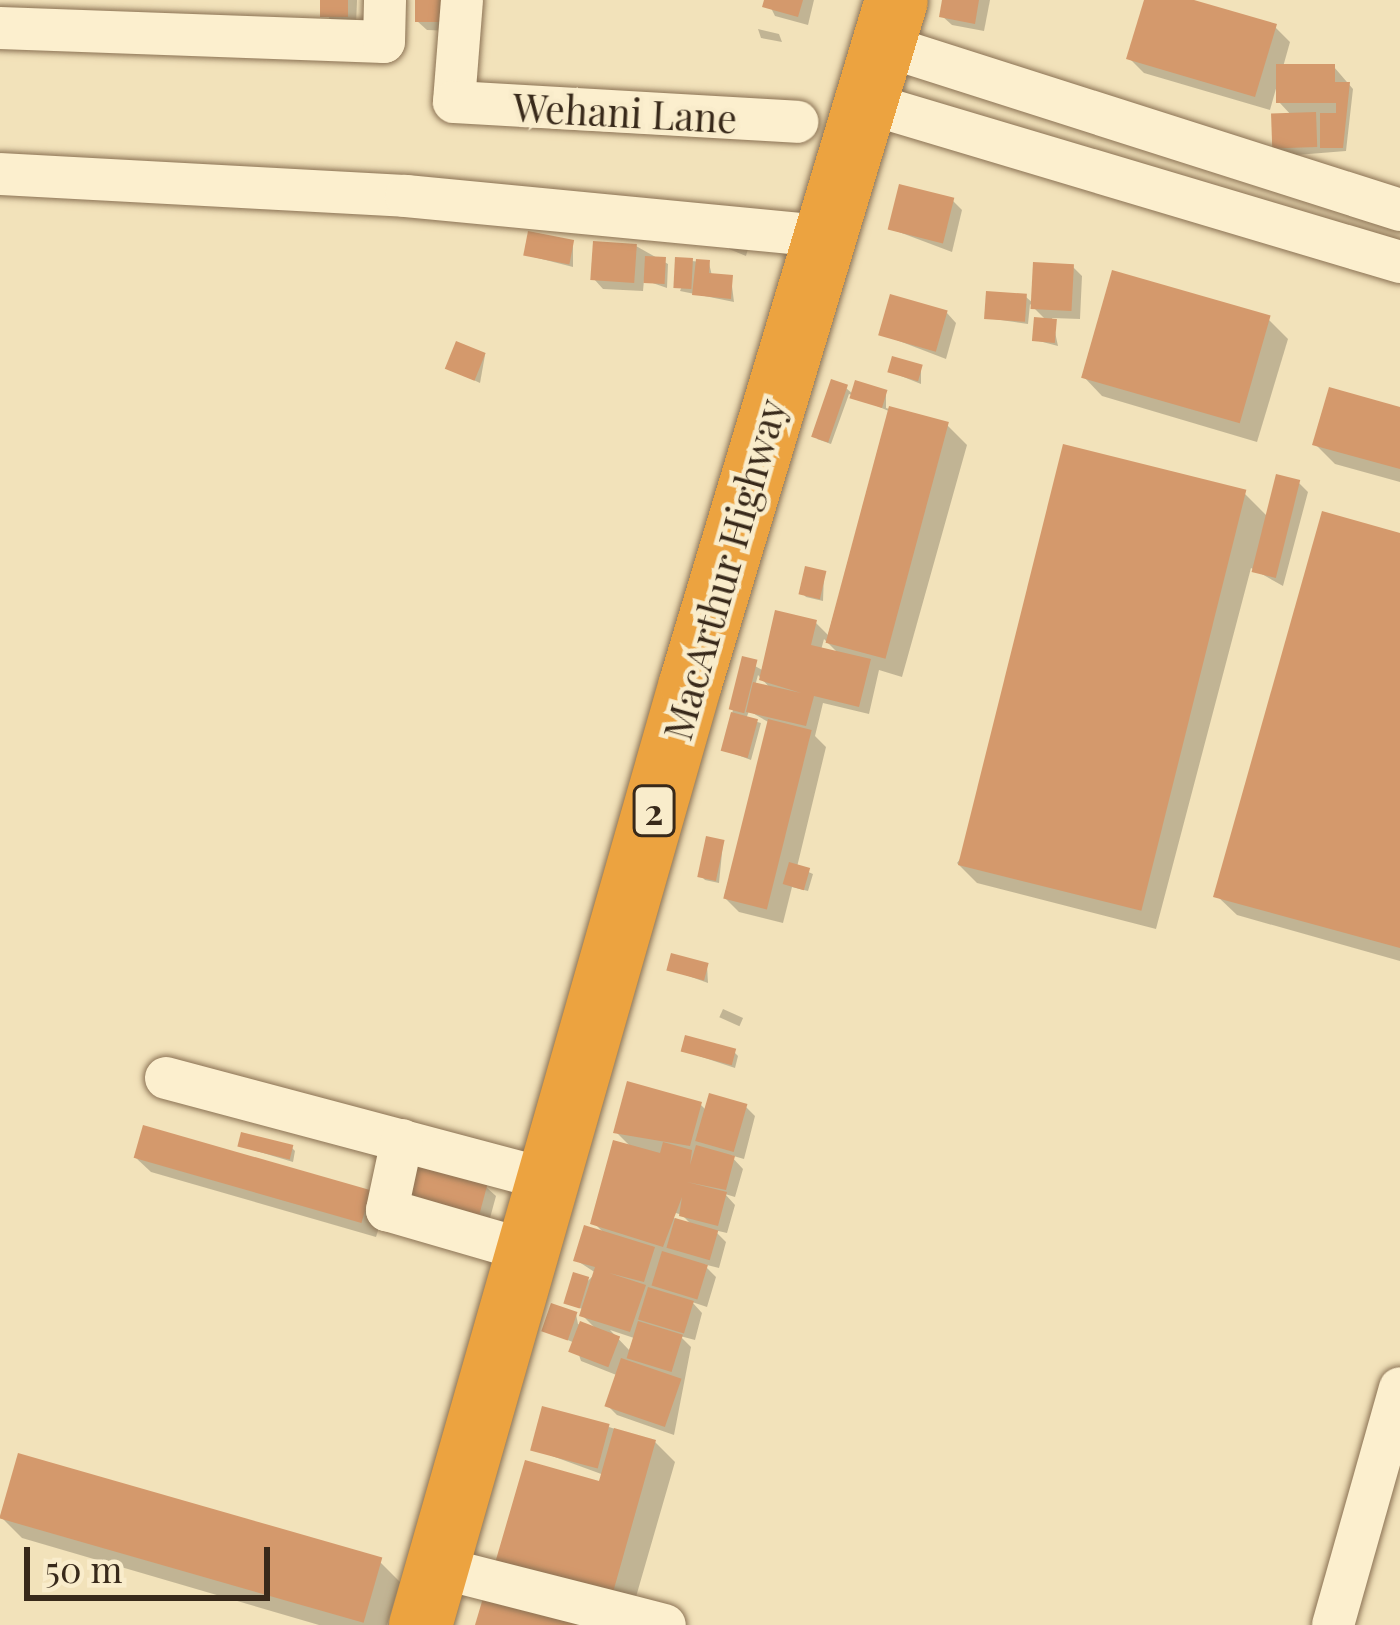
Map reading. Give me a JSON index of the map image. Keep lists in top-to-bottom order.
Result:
{
  "streets": {
    "highway": ["MacArthur Highway", "2"],
    "street": ["Wehani Lane"]
  },
  "scale_bar": "50 m"
}
